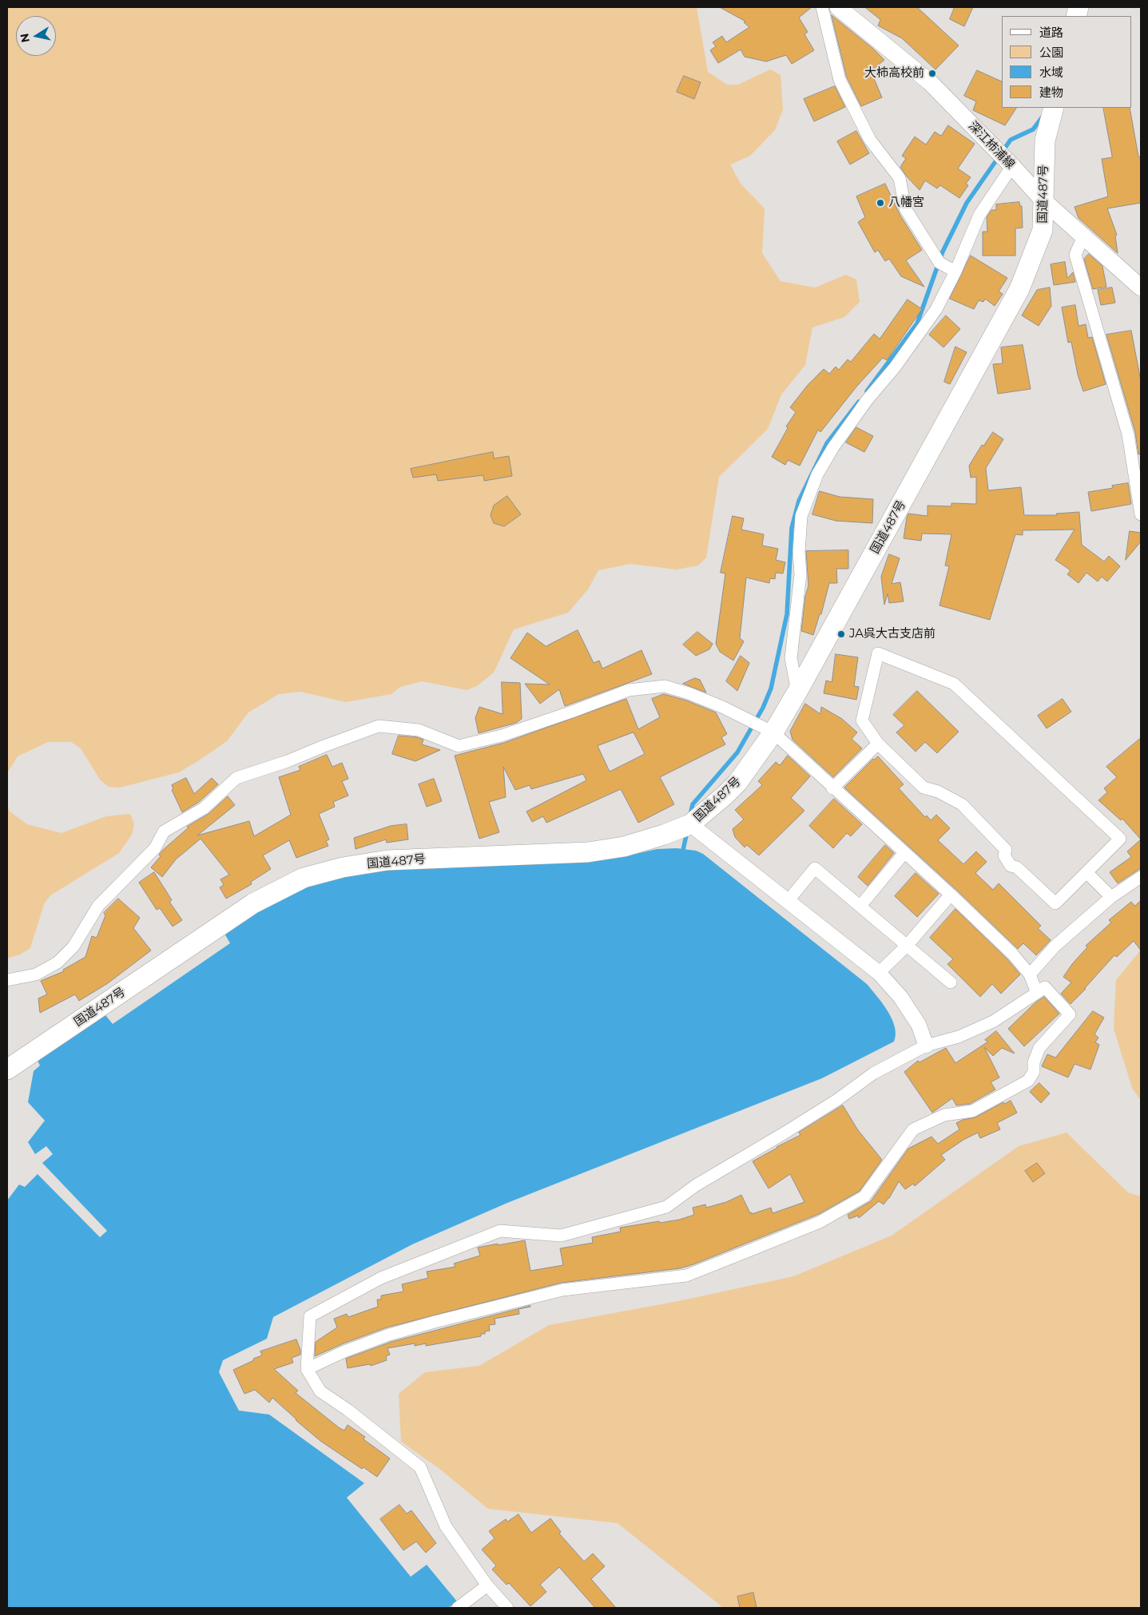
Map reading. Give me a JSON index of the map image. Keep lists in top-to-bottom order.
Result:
{
  "streets": {
    "highway": ["国道487号"],
    "main road": ["深江柿浦線"]
  },
  "crossings": [
    ["深江柿浦線", "国道487号"]
  ],
  "places": ["大柿高校前", "八幡宮", "JA呉大古支店前"],
  "legend": [
    "道路",
    "公園",
    "水域",
    "建物"
  ],
  "north": "left"
}
